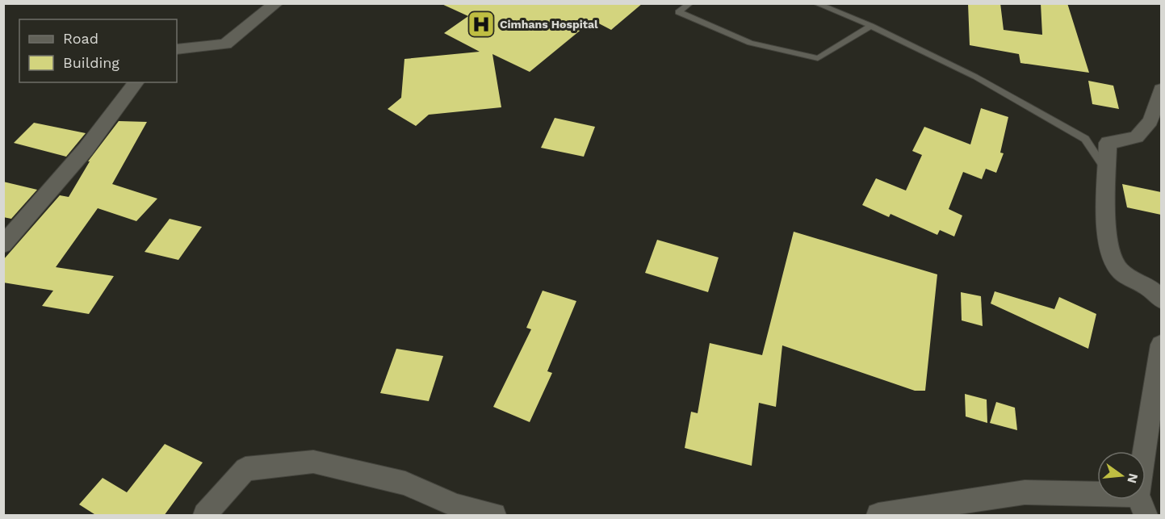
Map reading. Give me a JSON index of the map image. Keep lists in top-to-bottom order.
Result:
{
  "places": {
    "hospital": ["Cimhans Hospital"]
  },
  "legend": ["Road", "Building"],
  "north": "right"
}
